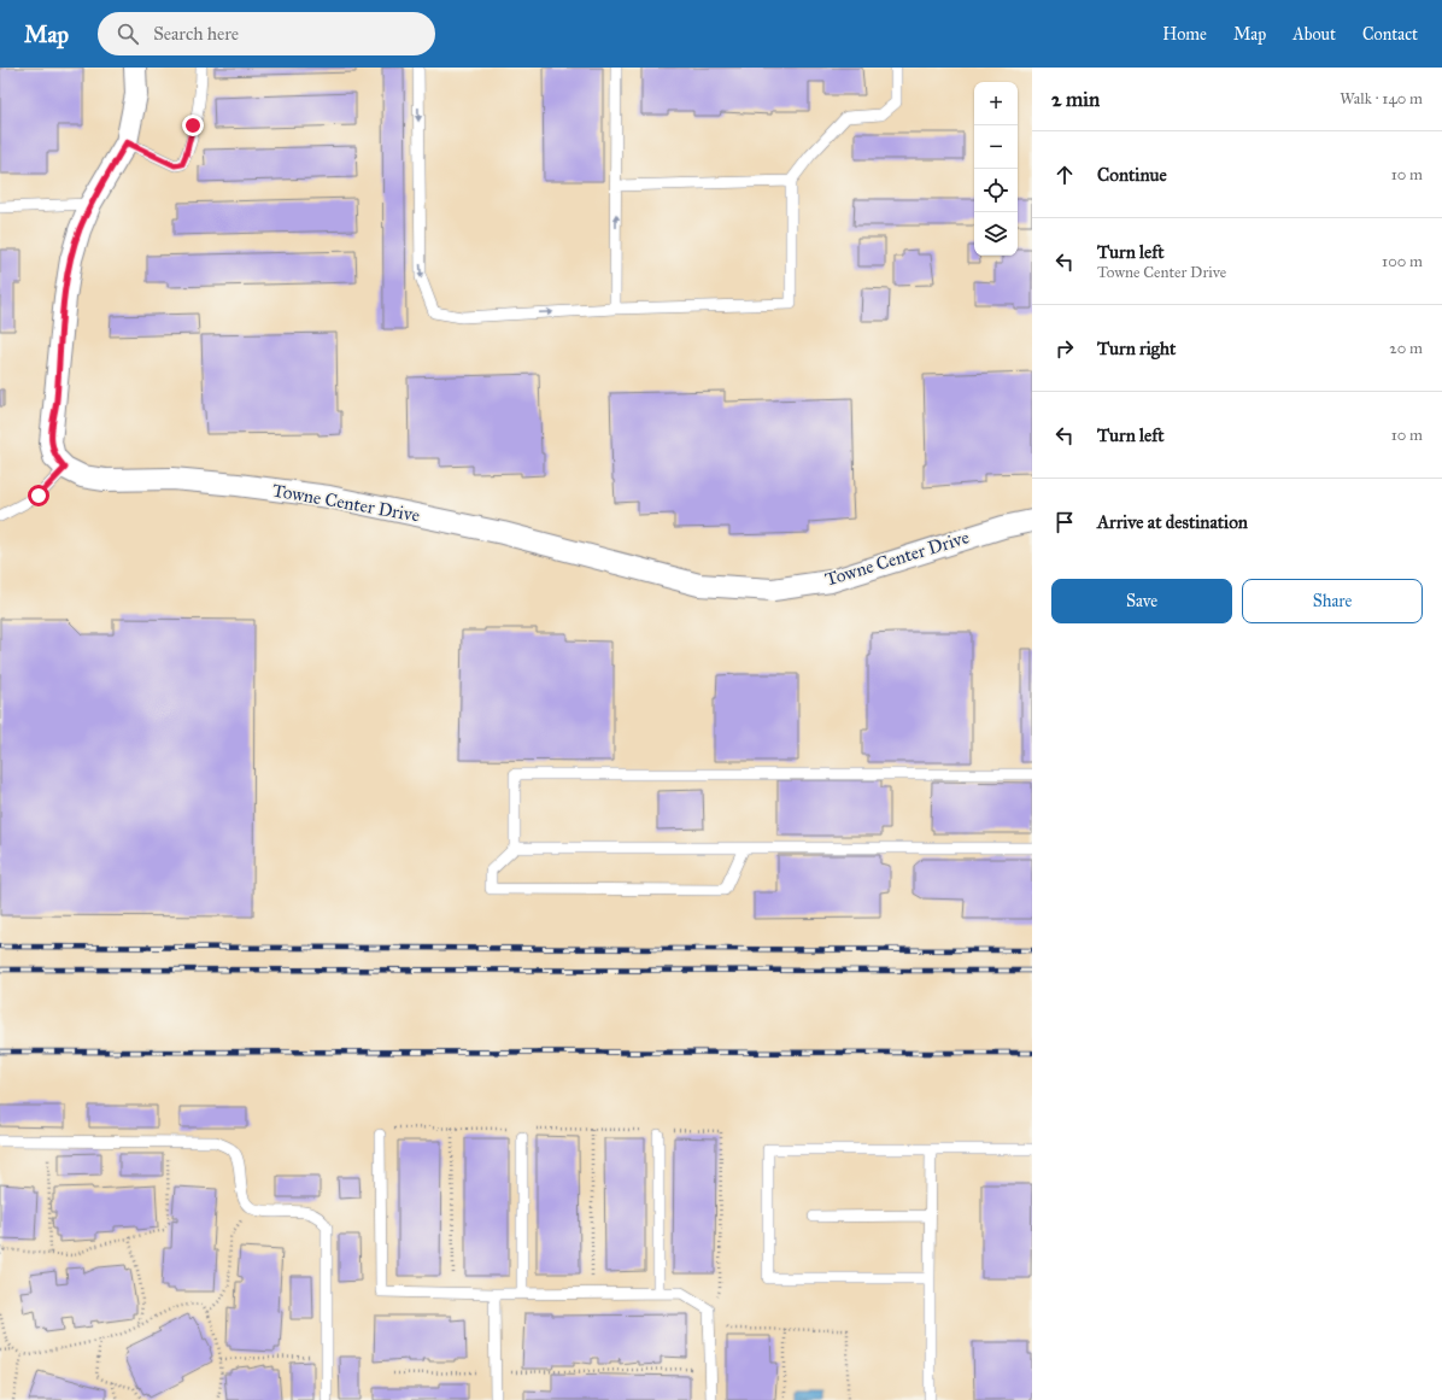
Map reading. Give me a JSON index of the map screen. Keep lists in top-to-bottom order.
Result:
{
  "streets": {
    "street": ["Towne Center Drive"]
  },
  "page": {
    "header": "Map",
    "search": "Search here",
    "nav": [
      "Home",
      "Map",
      "About",
      "Contact"
    ],
    "heading": ["2 min", "Walk · 140 m"],
    "map_buttons": ["+", "−"],
    "list": [
      ["Continue", "10 m"],
      ["Turn left", "Towne Center Drive", "100 m"],
      ["Turn right", "20 m"],
      ["Turn left", "10 m"],
      "Arrive at destination"
    ],
    "buttons": ["Save", "Share"]
  }
}
